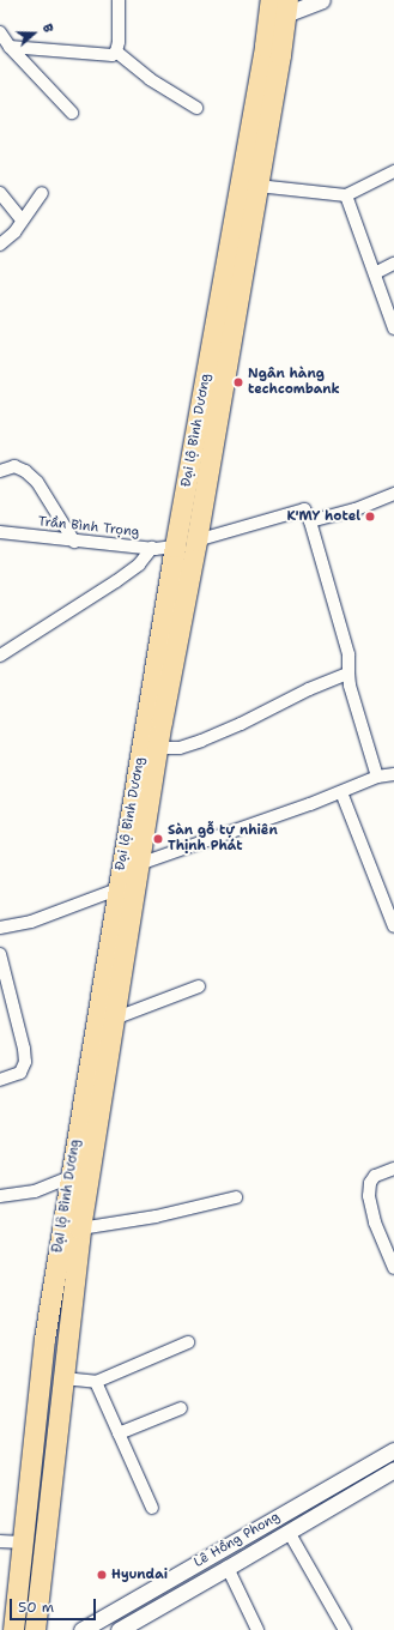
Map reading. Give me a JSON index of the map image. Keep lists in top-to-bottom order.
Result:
{
  "streets": {
    "highway": ["Đại lộ Bình Dương"],
    "street": ["Trần Bình Trọng", "Lê Hồng Phong"]
  },
  "crossings": [
    ["Đại lộ Bình Dương", "Trần Bình Trọng"]
  ],
  "places": [
    "Ngân hàng techcombank",
    "K'MY hotel",
    "Sàn gỗ tự nhiên Thịnh Phát",
    "Hyundai"
  ],
  "scale_bar": "50 m",
  "north": "right"
}
